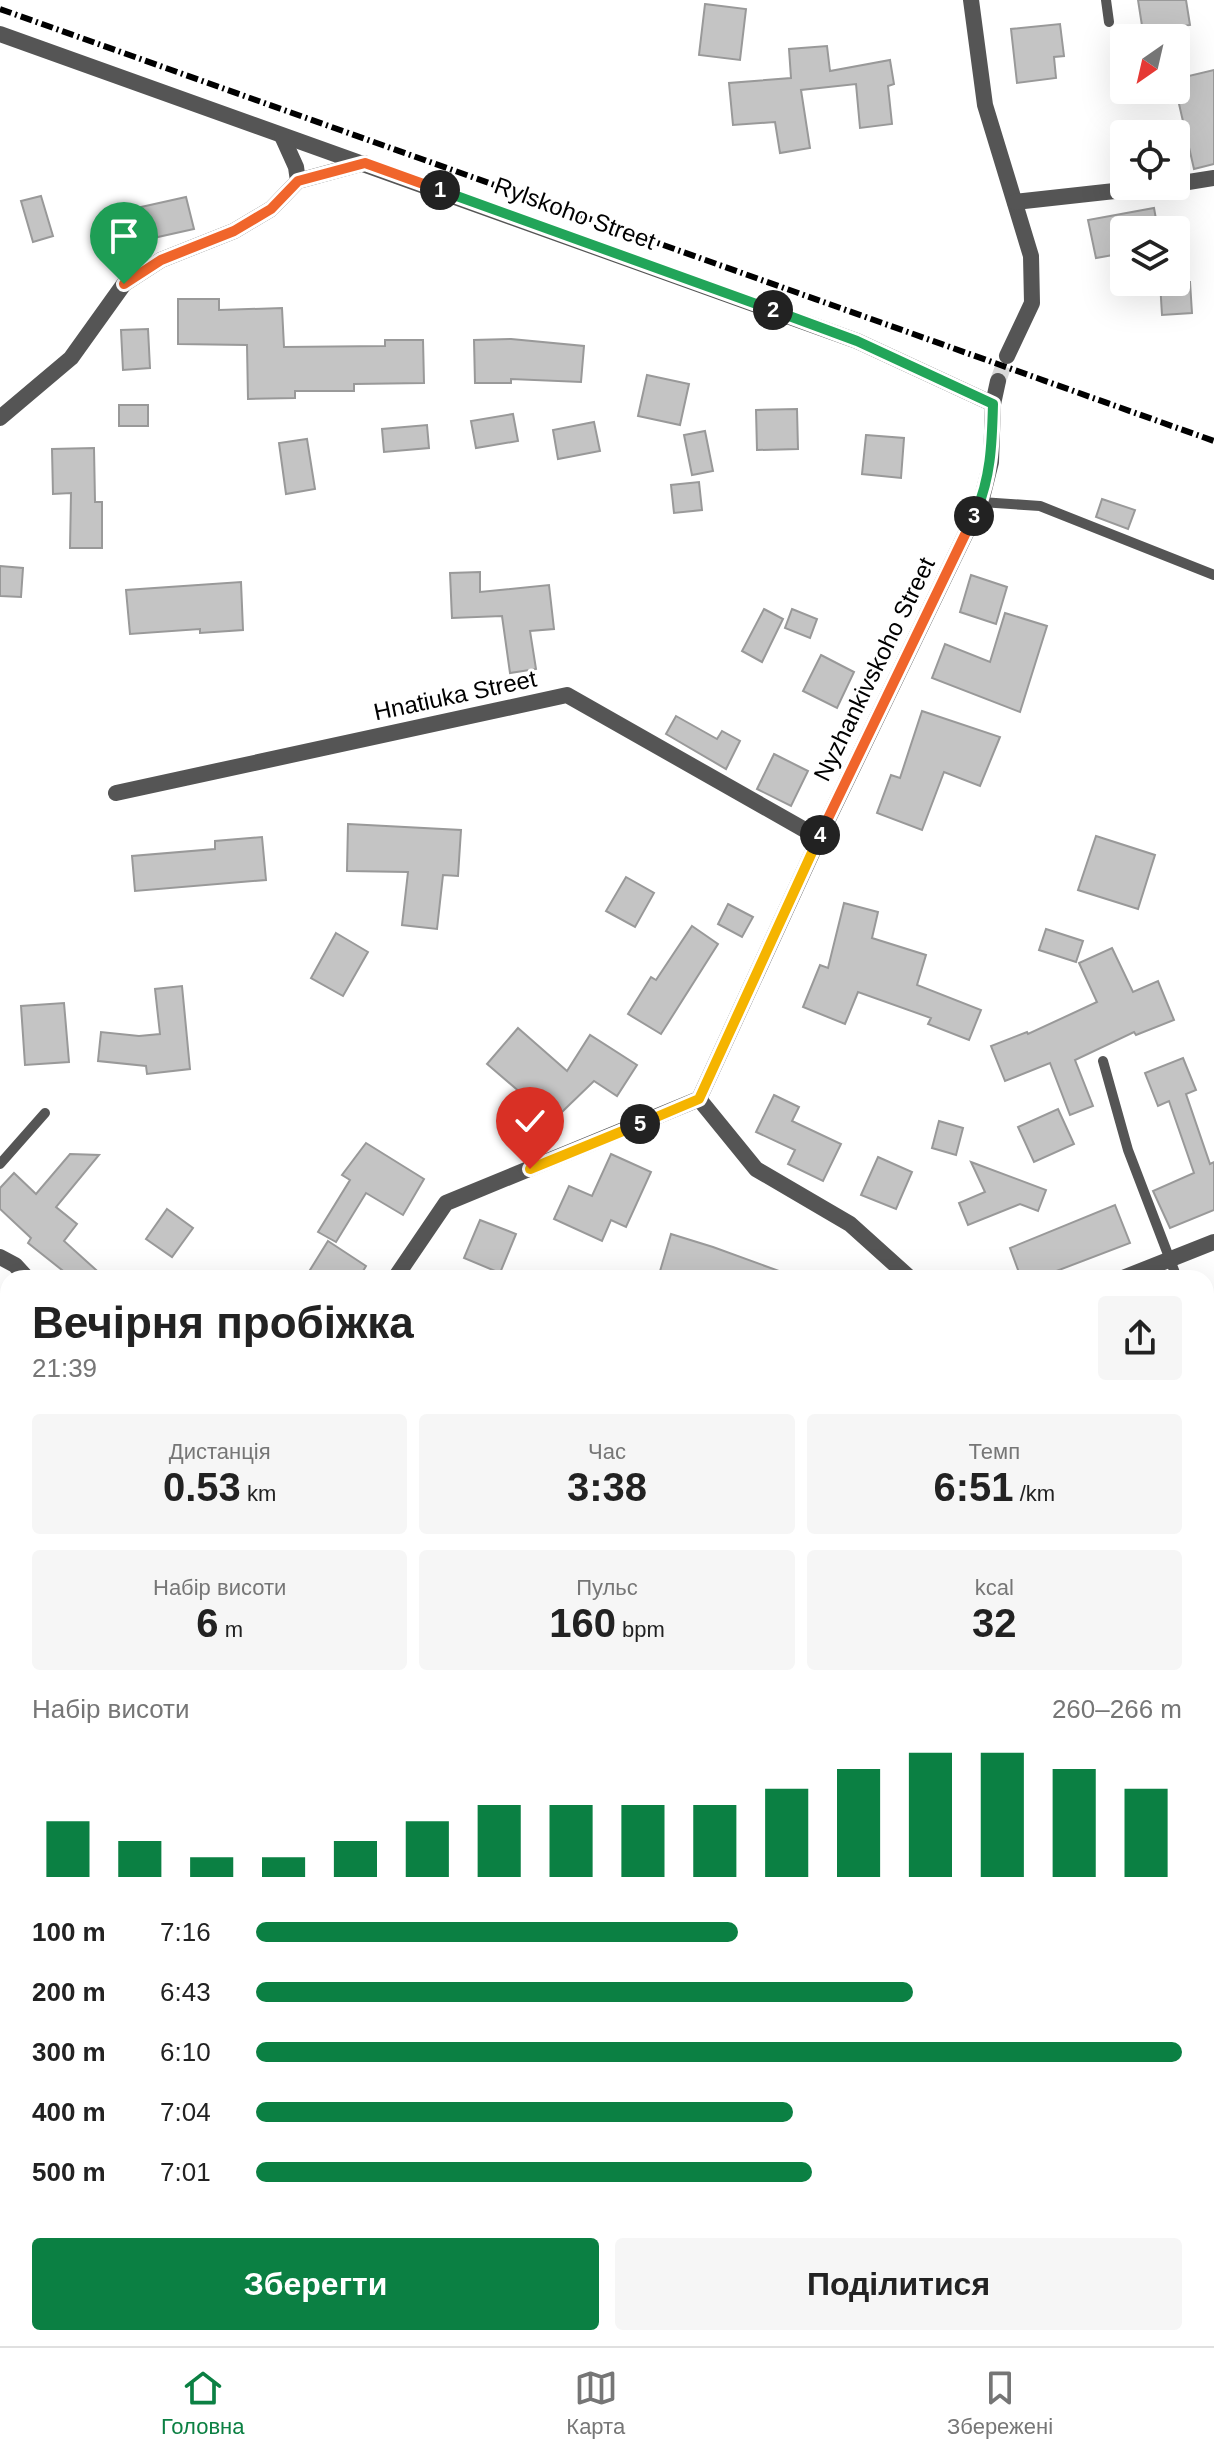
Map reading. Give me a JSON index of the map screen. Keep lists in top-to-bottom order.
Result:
{
  "streets": {
    "street": ["Rylskoho Street", "Nyzhankivskoho Street", "Hnatiuka Street"]
  },
  "crossings": [
    ["Rylskoho Street", "Nyzhankivskoho Street"],
    ["Nyzhankivskoho Street", "Hnatiuka Street"]
  ],
  "north": "bottom left",
  "page": {
    "pins": [
      "1",
      "2",
      "3",
      "4",
      "5"
    ],
    "heading": ["Вечірня пробіжка", "21:39"],
    "stats": [
      ["Дистанція", "0.53 km"],
      ["Час", "3:38"],
      ["Темп", "6:51 /km"],
      ["Набір висоти", "6 m"],
      ["Пульс", "160 bpm"],
      ["kcal", "32"]
    ],
    "chart": ["Набір висоти", "260–266 m"],
    "list": [
      {
        "name": "100 m",
        "note": "7:16"
      },
      {
        "name": "200 m",
        "note": "6:43"
      },
      {
        "name": "300 m",
        "note": "6:10"
      },
      {
        "name": "400 m",
        "note": "7:04"
      },
      {
        "name": "500 m",
        "note": "7:01"
      }
    ],
    "buttons": ["Зберегти", "Поділитися"],
    "tabs": ["Головна", "Карта", "Збережені"]
  }
}
